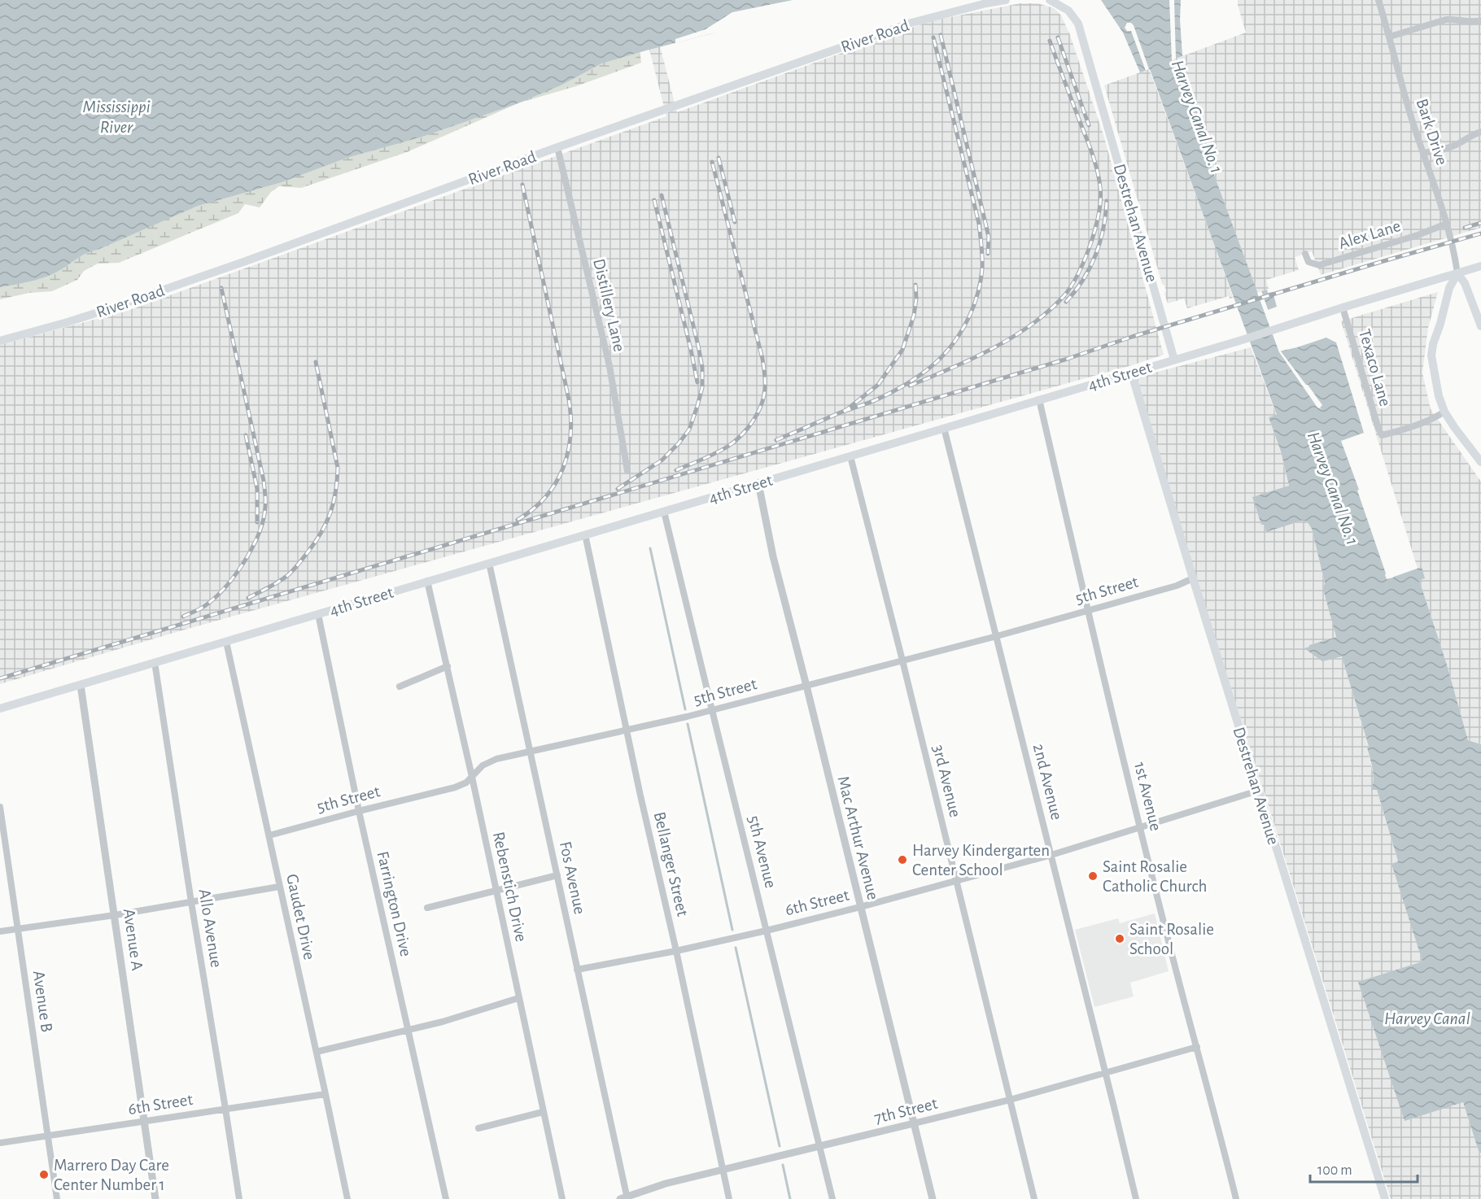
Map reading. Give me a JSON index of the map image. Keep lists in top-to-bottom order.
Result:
{
  "streets": {
    "main road": ["River Road", "Destrehan Avenue", "4th Street"],
    "street": [
      "Bark Drive",
      "Alex Lane",
      "Distillery Lane",
      "Texaco Lane",
      "5th Street",
      "3rd Avenue",
      "2nd Avenue",
      "1st Avenue",
      "Mac Arthur Avenue",
      "5th Avenue",
      "Bellanger Street",
      "Fos Avenue",
      "Rebenstich Drive",
      "6th Street",
      "Farrington Drive",
      "Gaudet Drive",
      "Allo Avenue",
      "Avenue A",
      "Avenue B",
      "7th Street"
    ]
  },
  "crossings": [
    ["River Road", "Distillery Lane"],
    ["Bark Drive", "Alex Lane"],
    ["Bark Drive", "4th Street"],
    ["Destrehan Avenue", "4th Street"],
    ["Destrehan Avenue", "5th Street"],
    ["Destrehan Avenue", "6th Street"],
    ["Texaco Lane", "4th Street"],
    ["4th Street", "3rd Avenue"],
    ["4th Street", "2nd Avenue"],
    ["4th Street", "1st Avenue"],
    ["4th Street", "Mac Arthur Avenue"],
    ["4th Street", "5th Avenue"],
    ["4th Street", "Bellanger Street"],
    ["4th Street", "Fos Avenue"],
    ["4th Street", "Rebenstich Drive"],
    ["4th Street", "Farrington Drive"],
    ["4th Street", "Gaudet Drive"],
    ["4th Street", "Allo Avenue"],
    ["4th Street", "Avenue A"],
    ["5th Street", "3rd Avenue"],
    ["5th Street", "2nd Avenue"],
    ["5th Street", "1st Avenue"],
    ["5th Street", "Mac Arthur Avenue"],
    ["5th Street", "5th Avenue"],
    ["5th Street", "Bellanger Street"],
    ["5th Street", "Fos Avenue"],
    ["5th Street", "Rebenstich Drive"],
    ["5th Street", "Farrington Drive"],
    ["5th Street", "Gaudet Drive"],
    ["3rd Avenue", "6th Street"],
    ["3rd Avenue", "7th Street"],
    ["2nd Avenue", "6th Street"],
    ["2nd Avenue", "7th Street"],
    ["1st Avenue", "6th Street"],
    ["1st Avenue", "7th Street"],
    ["Mac Arthur Avenue", "6th Street"],
    ["Mac Arthur Avenue", "7th Street"],
    ["5th Avenue", "6th Street"],
    ["5th Avenue", "7th Street"],
    ["Bellanger Street", "6th Street"],
    ["Bellanger Street", "7th Street"],
    ["Fos Avenue", "6th Street"],
    ["Fos Avenue", "7th Street"],
    ["6th Street", "Gaudet Drive"],
    ["6th Street", "Allo Avenue"],
    ["6th Street", "Avenue A"],
    ["6th Street", "Avenue B"]
  ],
  "water": ["Mississippi River", "Harvey Canal No. 1", "Harvey Canal"],
  "places": [
    "Harvey Kindergarten Center School",
    "Saint Rosalie Catholic Church",
    "Saint Rosalie School",
    "Marrero Day Care Center Number 1"
  ],
  "scale_bar": "100 m"
}
